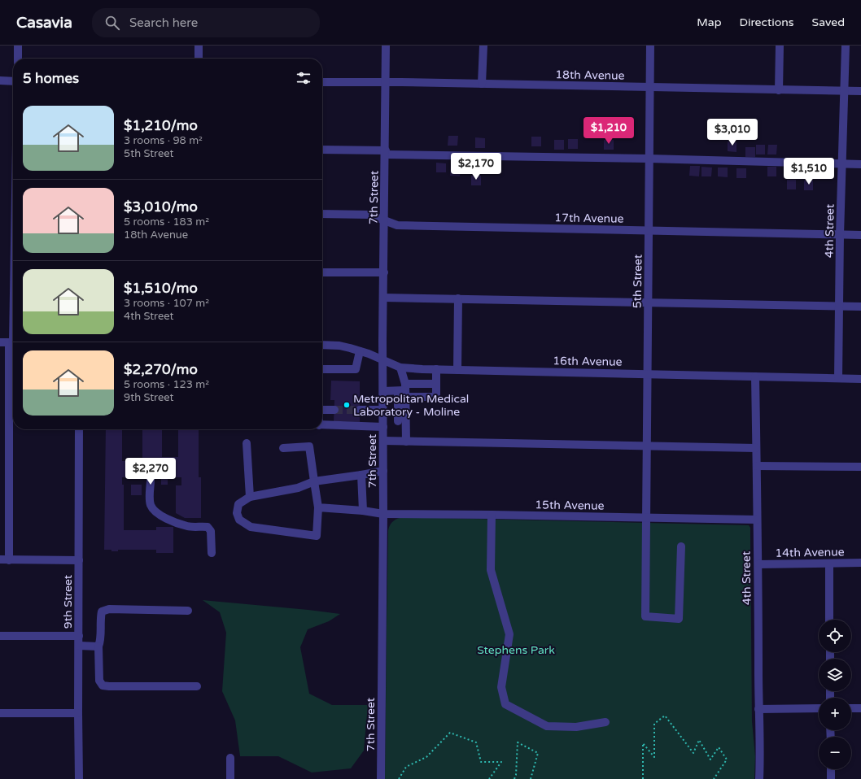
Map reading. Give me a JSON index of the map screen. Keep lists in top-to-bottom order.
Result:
{
  "streets": {
    "street": [
      "18th Avenue",
      "7th Street",
      "17th Avenue",
      "4th Street",
      "5th Street",
      "16th Avenue",
      "15th Avenue",
      "14th Avenue",
      "9th Street"
    ]
  },
  "crossings": [
    ["18th Avenue", "7th Street"],
    ["18th Avenue", "4th Street"],
    ["18th Avenue", "5th Street"],
    ["7th Street", "17th Avenue"],
    ["7th Street", "16th Avenue"],
    ["7th Street", "15th Avenue"],
    ["17th Avenue", "4th Street"],
    ["17th Avenue", "5th Street"],
    ["4th Street", "16th Avenue"],
    ["4th Street", "15th Avenue"],
    ["4th Street", "14th Avenue"],
    ["5th Street", "16th Avenue"],
    ["5th Street", "15th Avenue"]
  ],
  "parks": ["Stephens Park"],
  "places": ["Metropolitan Medical Laboratory - Moline"],
  "page": {
    "header": "Casavia",
    "search": "Search here",
    "nav": ["Map", "Directions", "Saved"],
    "heading": "5 homes",
    "list": [
      {
        "name": "$1,210/mo",
        "note": "3 rooms · 98 m² · 5th Street"
      },
      {
        "name": "$3,010/mo",
        "note": "5 rooms · 183 m² · 18th Avenue"
      },
      {
        "name": "$1,510/mo",
        "note": "3 rooms · 107 m² · 4th Street"
      },
      {
        "name": "$2,270/mo",
        "note": "5 rooms · 123 m² · 9th Street"
      }
    ],
    "price": [
      "$1,210",
      "$3,010",
      "$2,170",
      "$1,510",
      "$2,270"
    ],
    "map_buttons": ["+", "−"]
  }
}
